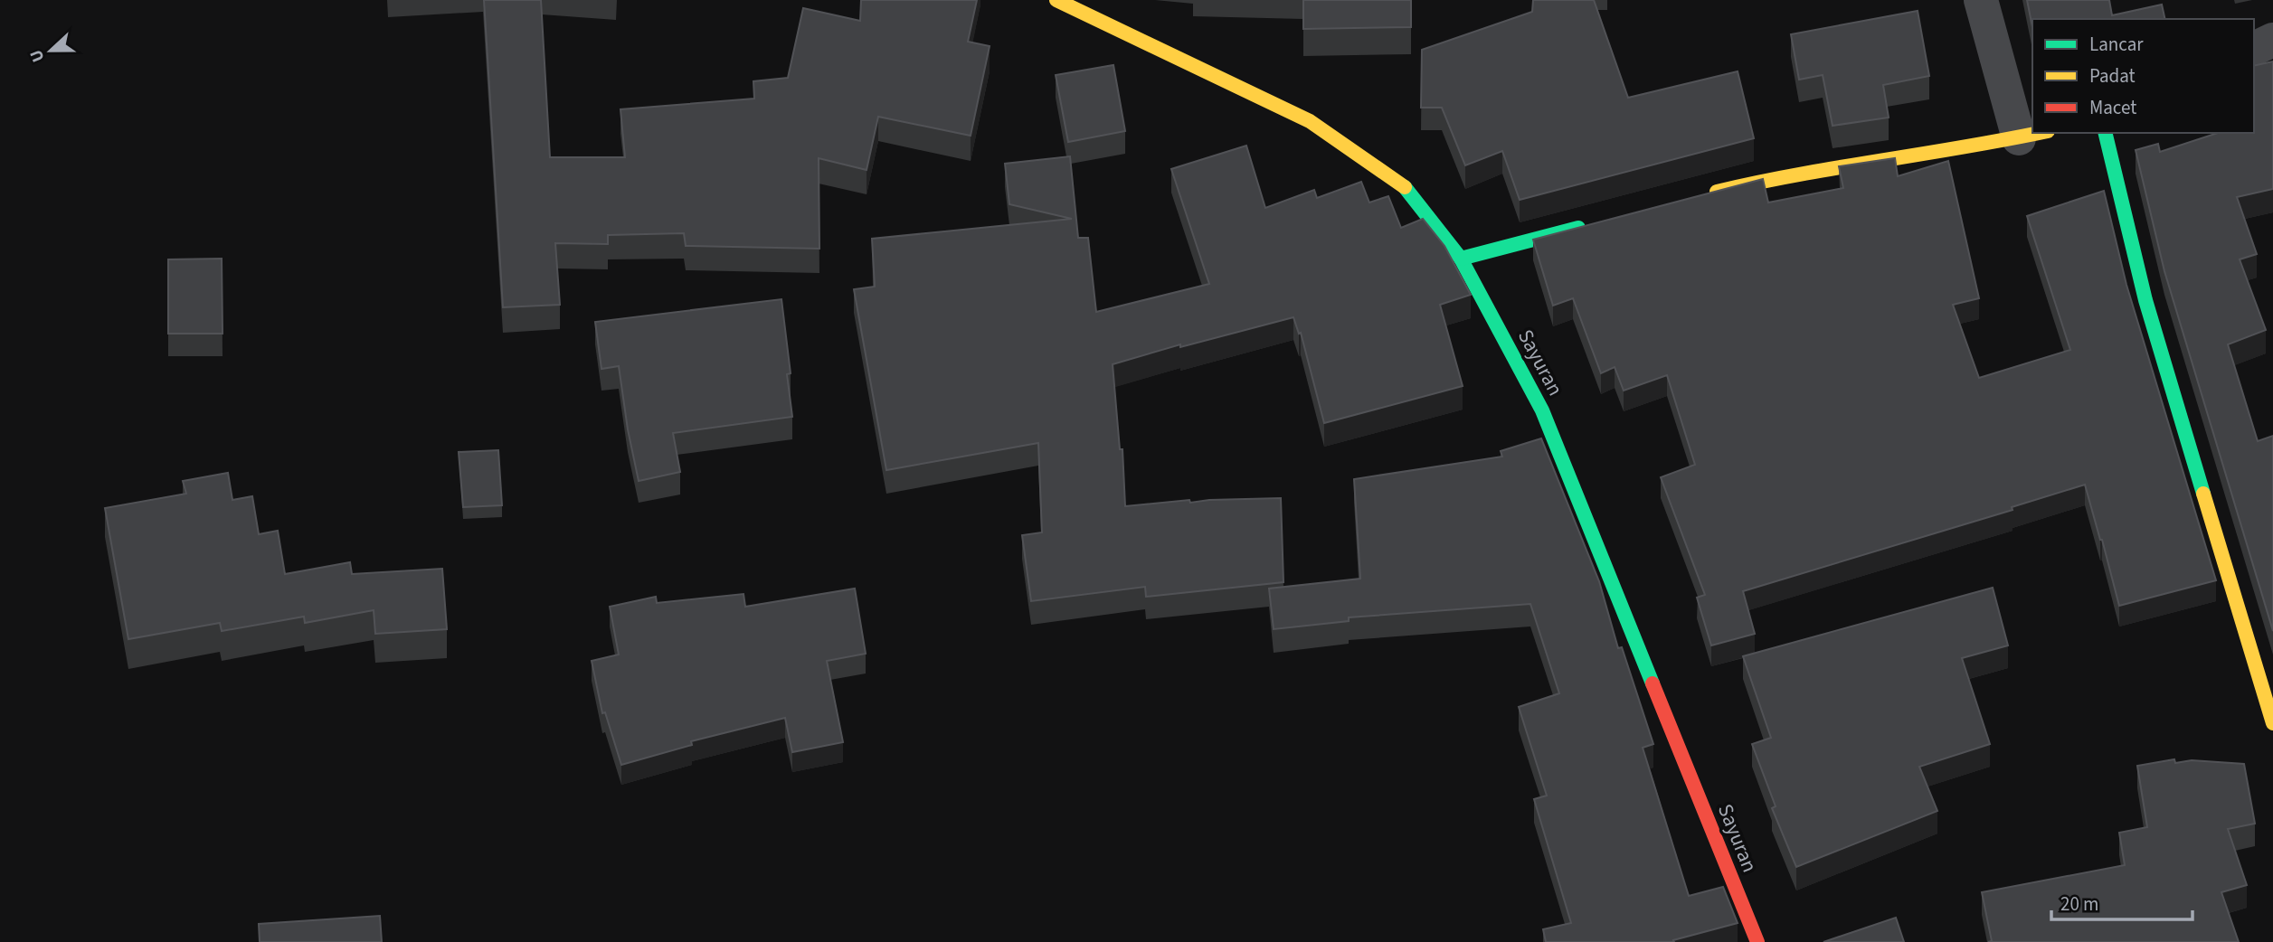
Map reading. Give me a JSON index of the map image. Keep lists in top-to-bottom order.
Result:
{
  "streets": {
    "street": ["Sayuran"]
  },
  "legend": ["Lancar", "Padat", "Macet"],
  "scale_bar": "20 m",
  "north": "left"
}
